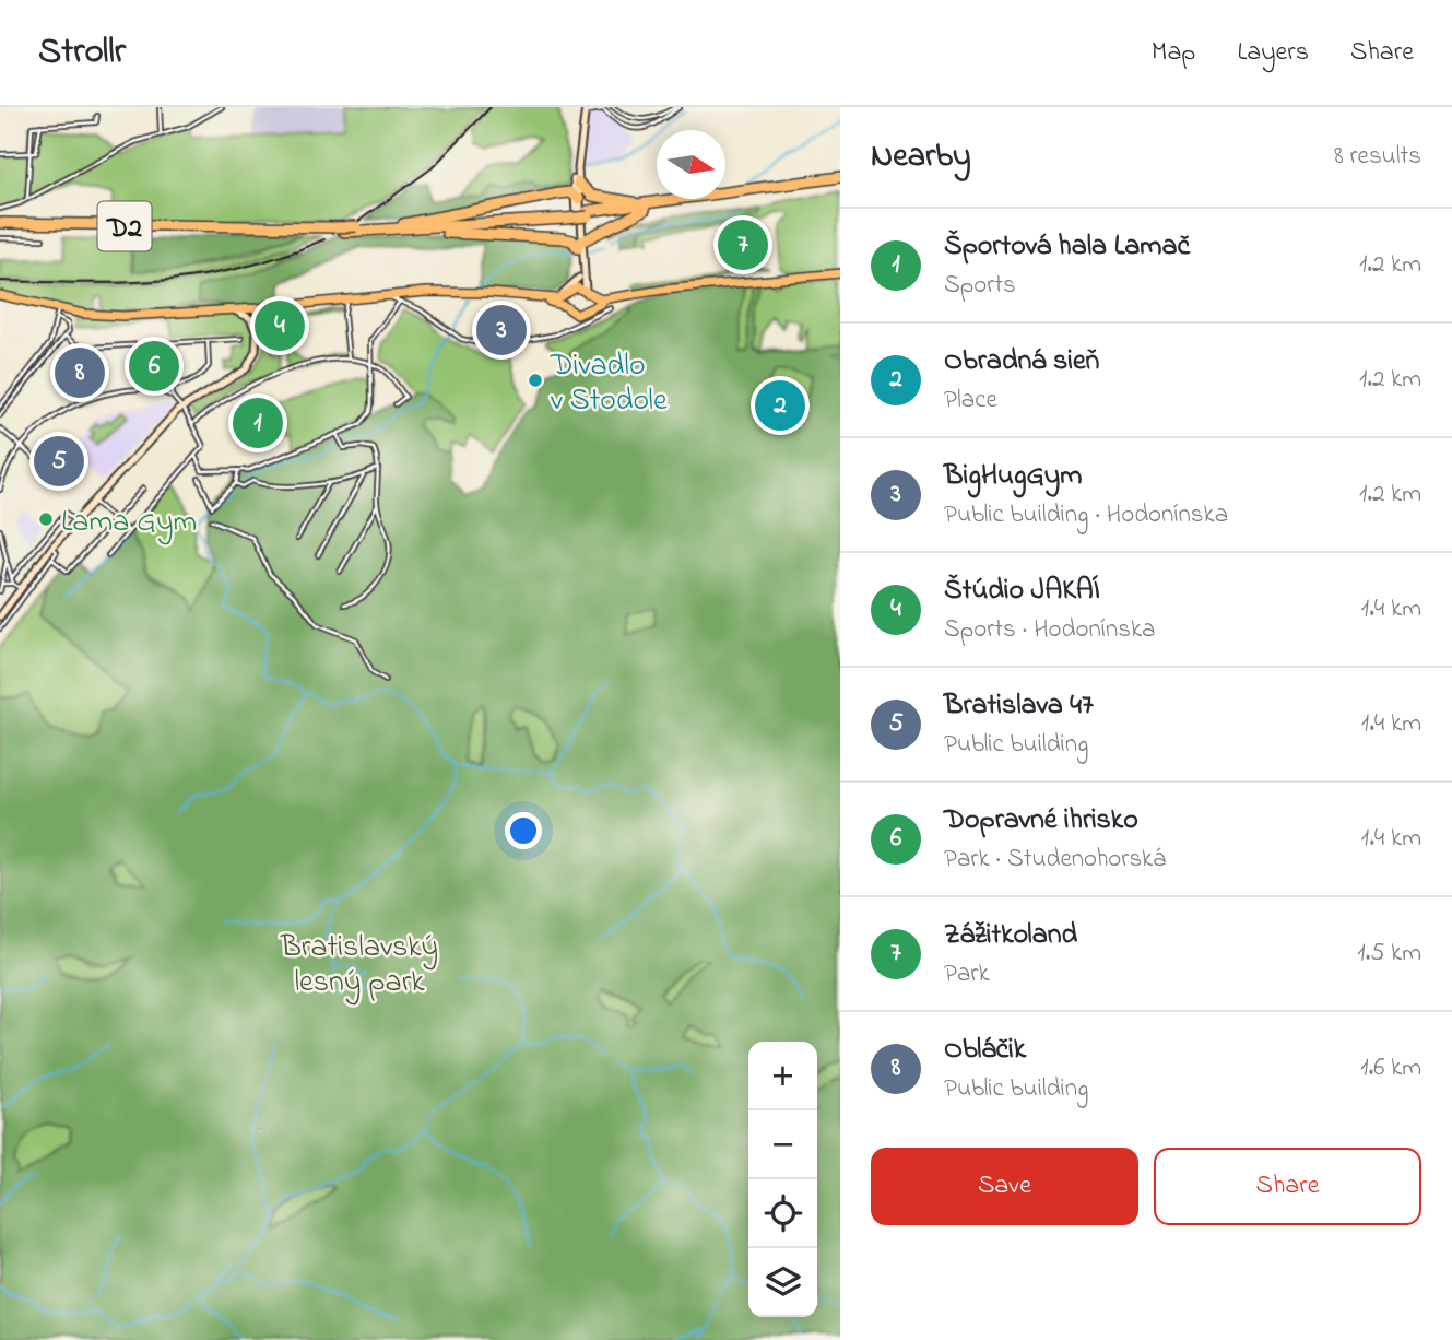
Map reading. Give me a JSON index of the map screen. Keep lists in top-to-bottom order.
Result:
{
  "streets": {
    "highway": ["D2"]
  },
  "parks": ["Bratislavský lesný park"],
  "places": ["Divadlo v Stodole", "Lama Gym"],
  "north": "right",
  "page": {
    "header": "Strollr",
    "nav": ["Map", "Layers", "Share"],
    "heading": ["Nearby", "8 results"],
    "list": [
      {
        "mark": "1",
        "name": "Športová hala Lamač",
        "note": "Sports",
        "value": "1.2 km"
      },
      {
        "mark": "2",
        "name": "Obradná sieň",
        "note": "Place",
        "value": "1.2 km"
      },
      {
        "mark": "3",
        "name": "BigHugGym",
        "note": "Public building · Hodonínska",
        "value": "1.2 km"
      },
      {
        "mark": "4",
        "name": "Štúdio JAKAÍ",
        "note": "Sports · Hodonínska",
        "value": "1.4 km"
      },
      {
        "mark": "5",
        "name": "Bratislava 47",
        "note": "Public building",
        "value": "1.4 km"
      },
      {
        "mark": "6",
        "name": "Dopravné ihrisko",
        "note": "Park · Studenohorská",
        "value": "1.4 km"
      },
      {
        "mark": "7",
        "name": "Zážitkoland",
        "note": "Park",
        "value": "1.5 km"
      },
      {
        "mark": "8",
        "name": "Obláčik",
        "note": "Public building",
        "value": "1.6 km"
      }
    ],
    "pins": [
      "7",
      "4",
      "3",
      "6",
      "8",
      "2",
      "1",
      "5"
    ],
    "map_buttons": ["+", "−"],
    "buttons": ["Save", "Share"]
  }
}
